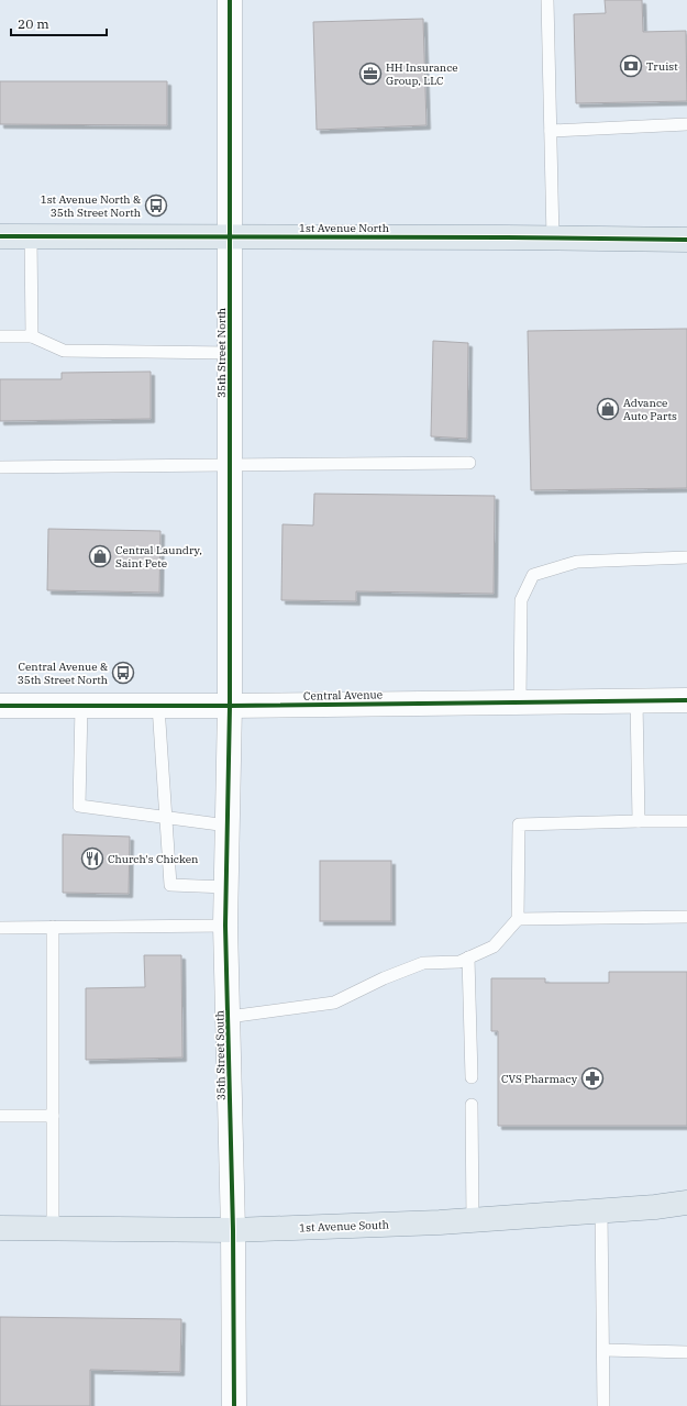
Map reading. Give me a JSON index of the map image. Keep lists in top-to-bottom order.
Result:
{
  "streets": {
    "main road": ["1st Avenue North", "1st Avenue South"],
    "street": ["35th Street North", "Central Avenue", "35th Street South"]
  },
  "crossings": [
    ["1st Avenue North", "35th Street North"],
    ["35th Street North", "Central Avenue"],
    ["35th Street North", "35th Street South"],
    ["Central Avenue", "35th Street South"],
    ["35th Street South", "1st Avenue South"]
  ],
  "places": {
    "bank": ["Truist"],
    "office": ["HH Insurance Group, LLC"],
    "bus stop": ["1st Avenue North & 35th Street North", "Central Avenue & 35th Street North"],
    "shop": ["Advance Auto Parts", "Central Laundry, Saint Pete"],
    "restaurant": ["Church's Chicken"],
    "pharmacy": ["CVS Pharmacy"]
  },
  "scale_bar": "20 m"
}
